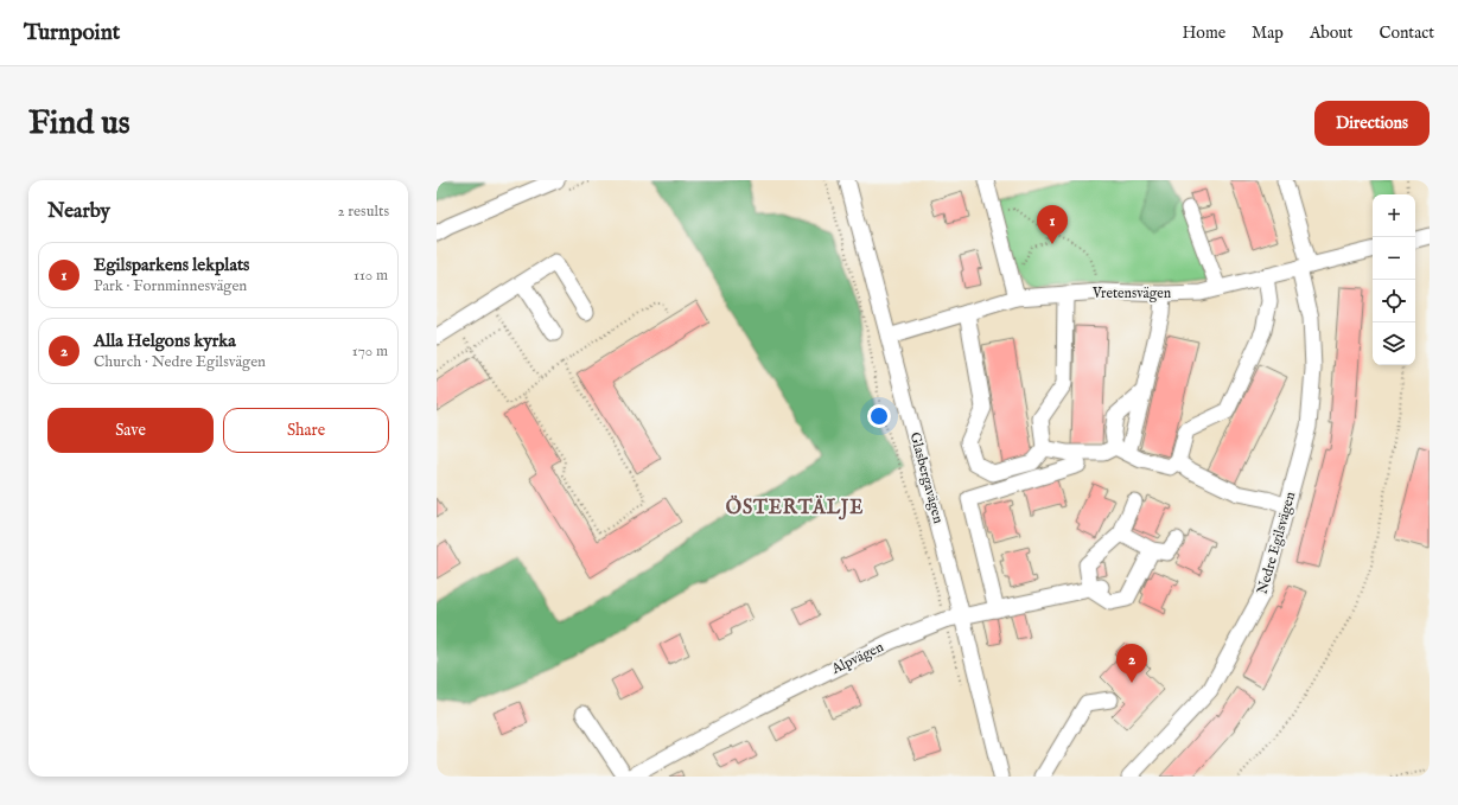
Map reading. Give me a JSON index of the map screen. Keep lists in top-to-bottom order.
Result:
{
  "streets": {
    "street": [
      "Vretensvägen",
      "Glasbergavägen",
      "Nedre Egilsvägen",
      "Alpvägen"
    ]
  },
  "crossings": [
    ["Vretensvägen", "Glasbergavägen"],
    ["Vretensvägen", "Nedre Egilsvägen"],
    ["Glasbergavägen", "Alpvägen"]
  ],
  "districts": ["ÖSTERTÄLJE"],
  "page": {
    "header": "Turnpoint",
    "nav": [
      "Home",
      "Map",
      "About",
      "Contact"
    ],
    "buttons": [
      "Directions",
      ["Save", "Share"]
    ],
    "title": "Find us",
    "heading": ["Nearby", "2 results"],
    "map_buttons": ["+", "−"],
    "pins": ["1", "2"],
    "list": [
      {
        "mark": "1",
        "name": "Egilsparkens lekplats",
        "note": "Park · Fornminnesvägen",
        "value": "110 m"
      },
      {
        "mark": "2",
        "name": "Alla Helgons kyrka",
        "note": "Church · Nedre Egilsvägen",
        "value": "170 m"
      }
    ]
  }
}
